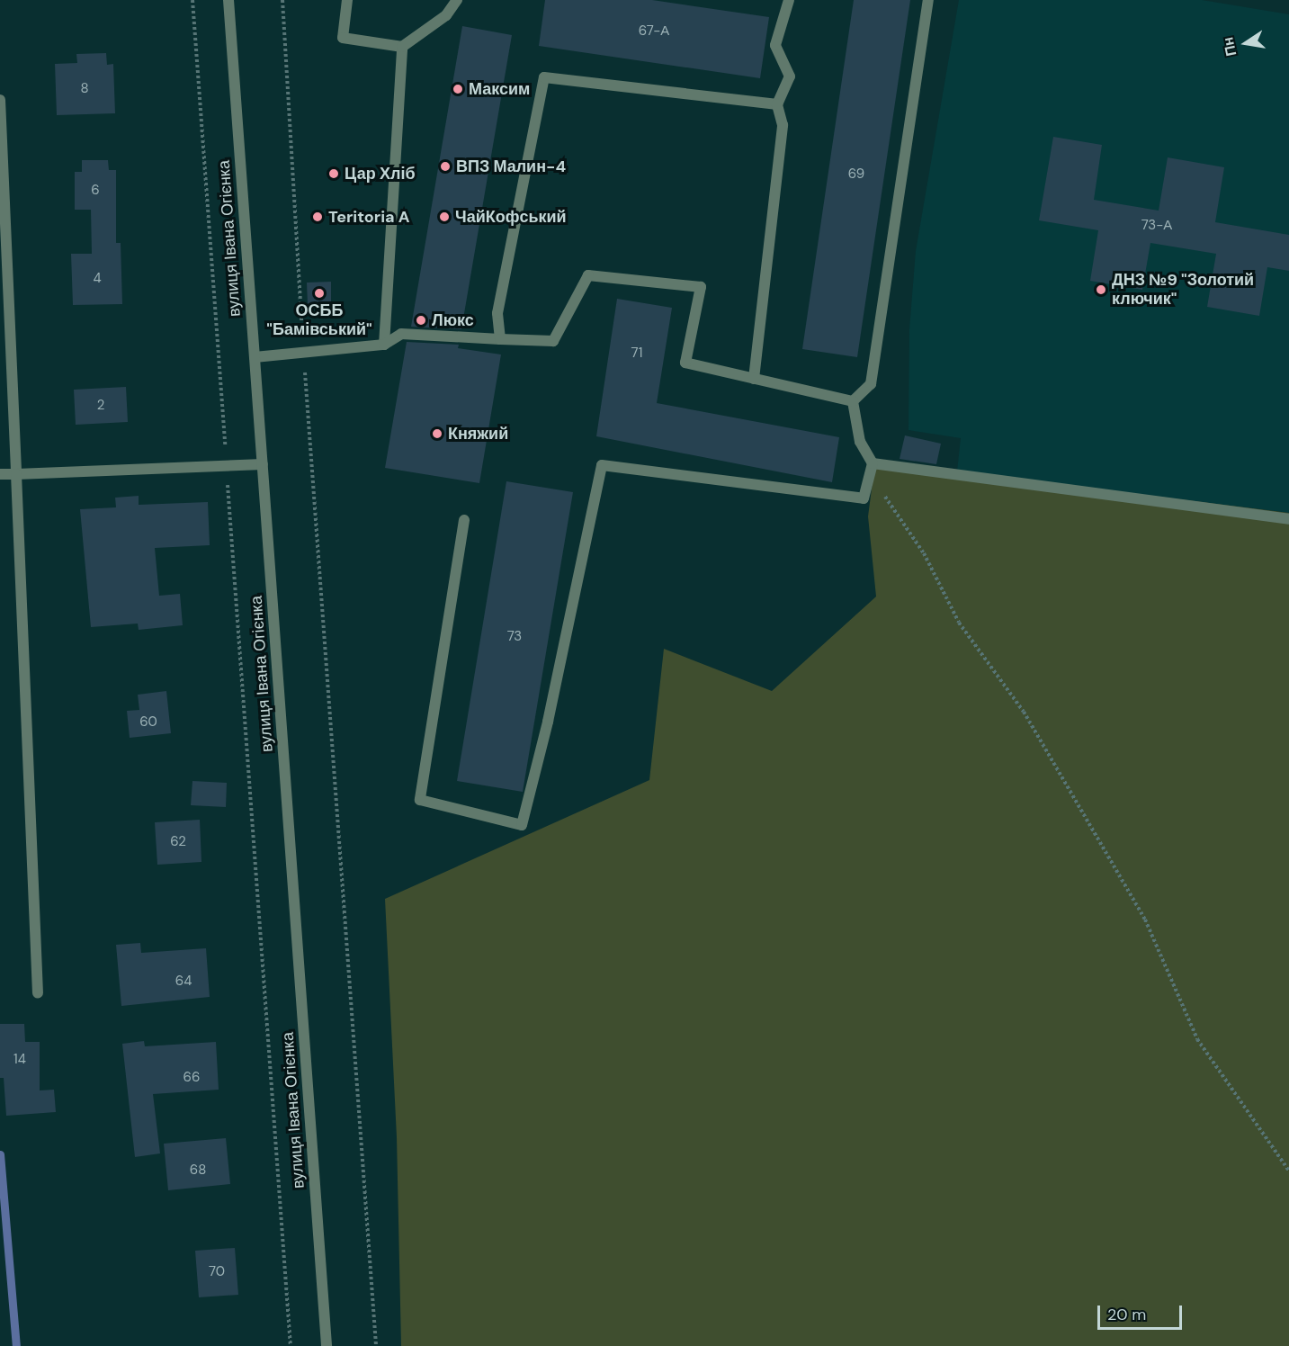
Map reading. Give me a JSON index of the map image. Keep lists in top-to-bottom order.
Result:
{
  "streets": {
    "street": ["вулиця Івана Огієнка"]
  },
  "places": [
    "Максим",
    "ВПЗ Малин-4",
    "Цар Хліб",
    "Teritoria A",
    "ЧайКофський",
    "ДНЗ №9 \"Золотий ключик\"",
    "ОСББ \"Бамівський\"",
    "Люкс",
    "Княжий"
  ],
  "house_numbers": [
    "67-А",
    "8",
    "69",
    "6",
    "73-А",
    "4",
    "71",
    "2",
    "73",
    "60",
    "62",
    "64",
    "14",
    "66",
    "68",
    "70"
  ],
  "scale_bar": "20 m",
  "north": "left"
}
